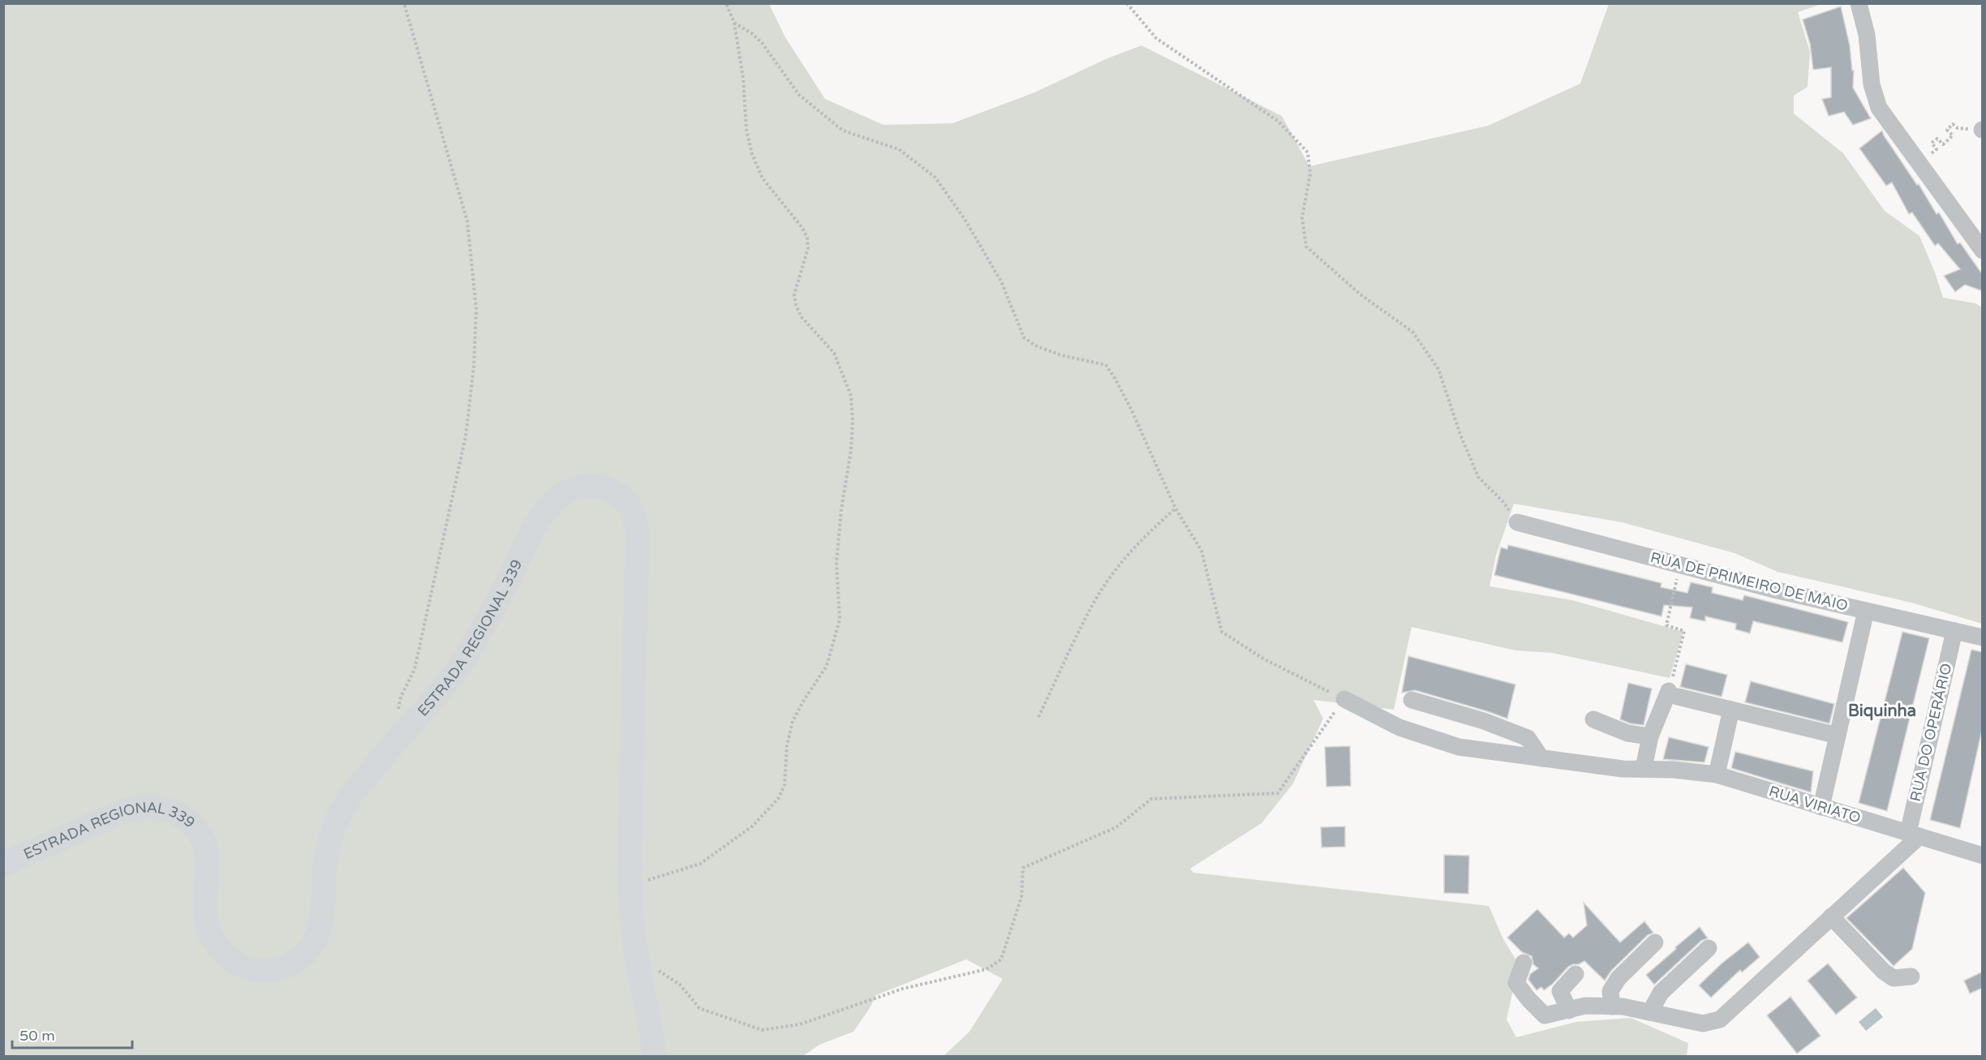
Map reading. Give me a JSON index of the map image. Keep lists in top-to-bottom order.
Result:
{
  "streets": {
    "main road": ["ESTRADA REGIONAL 339"],
    "street": ["RUA DE PRIMEIRO DE MAIO", "RUA DO OPERÁRIO", "RUA VIRIATO"]
  },
  "crossings": [
    ["RUA DE PRIMEIRO DE MAIO", "RUA DO OPERÁRIO"],
    ["RUA DO OPERÁRIO", "RUA VIRIATO"]
  ],
  "districts": ["Biquinha"],
  "scale_bar": "50 m"
}
